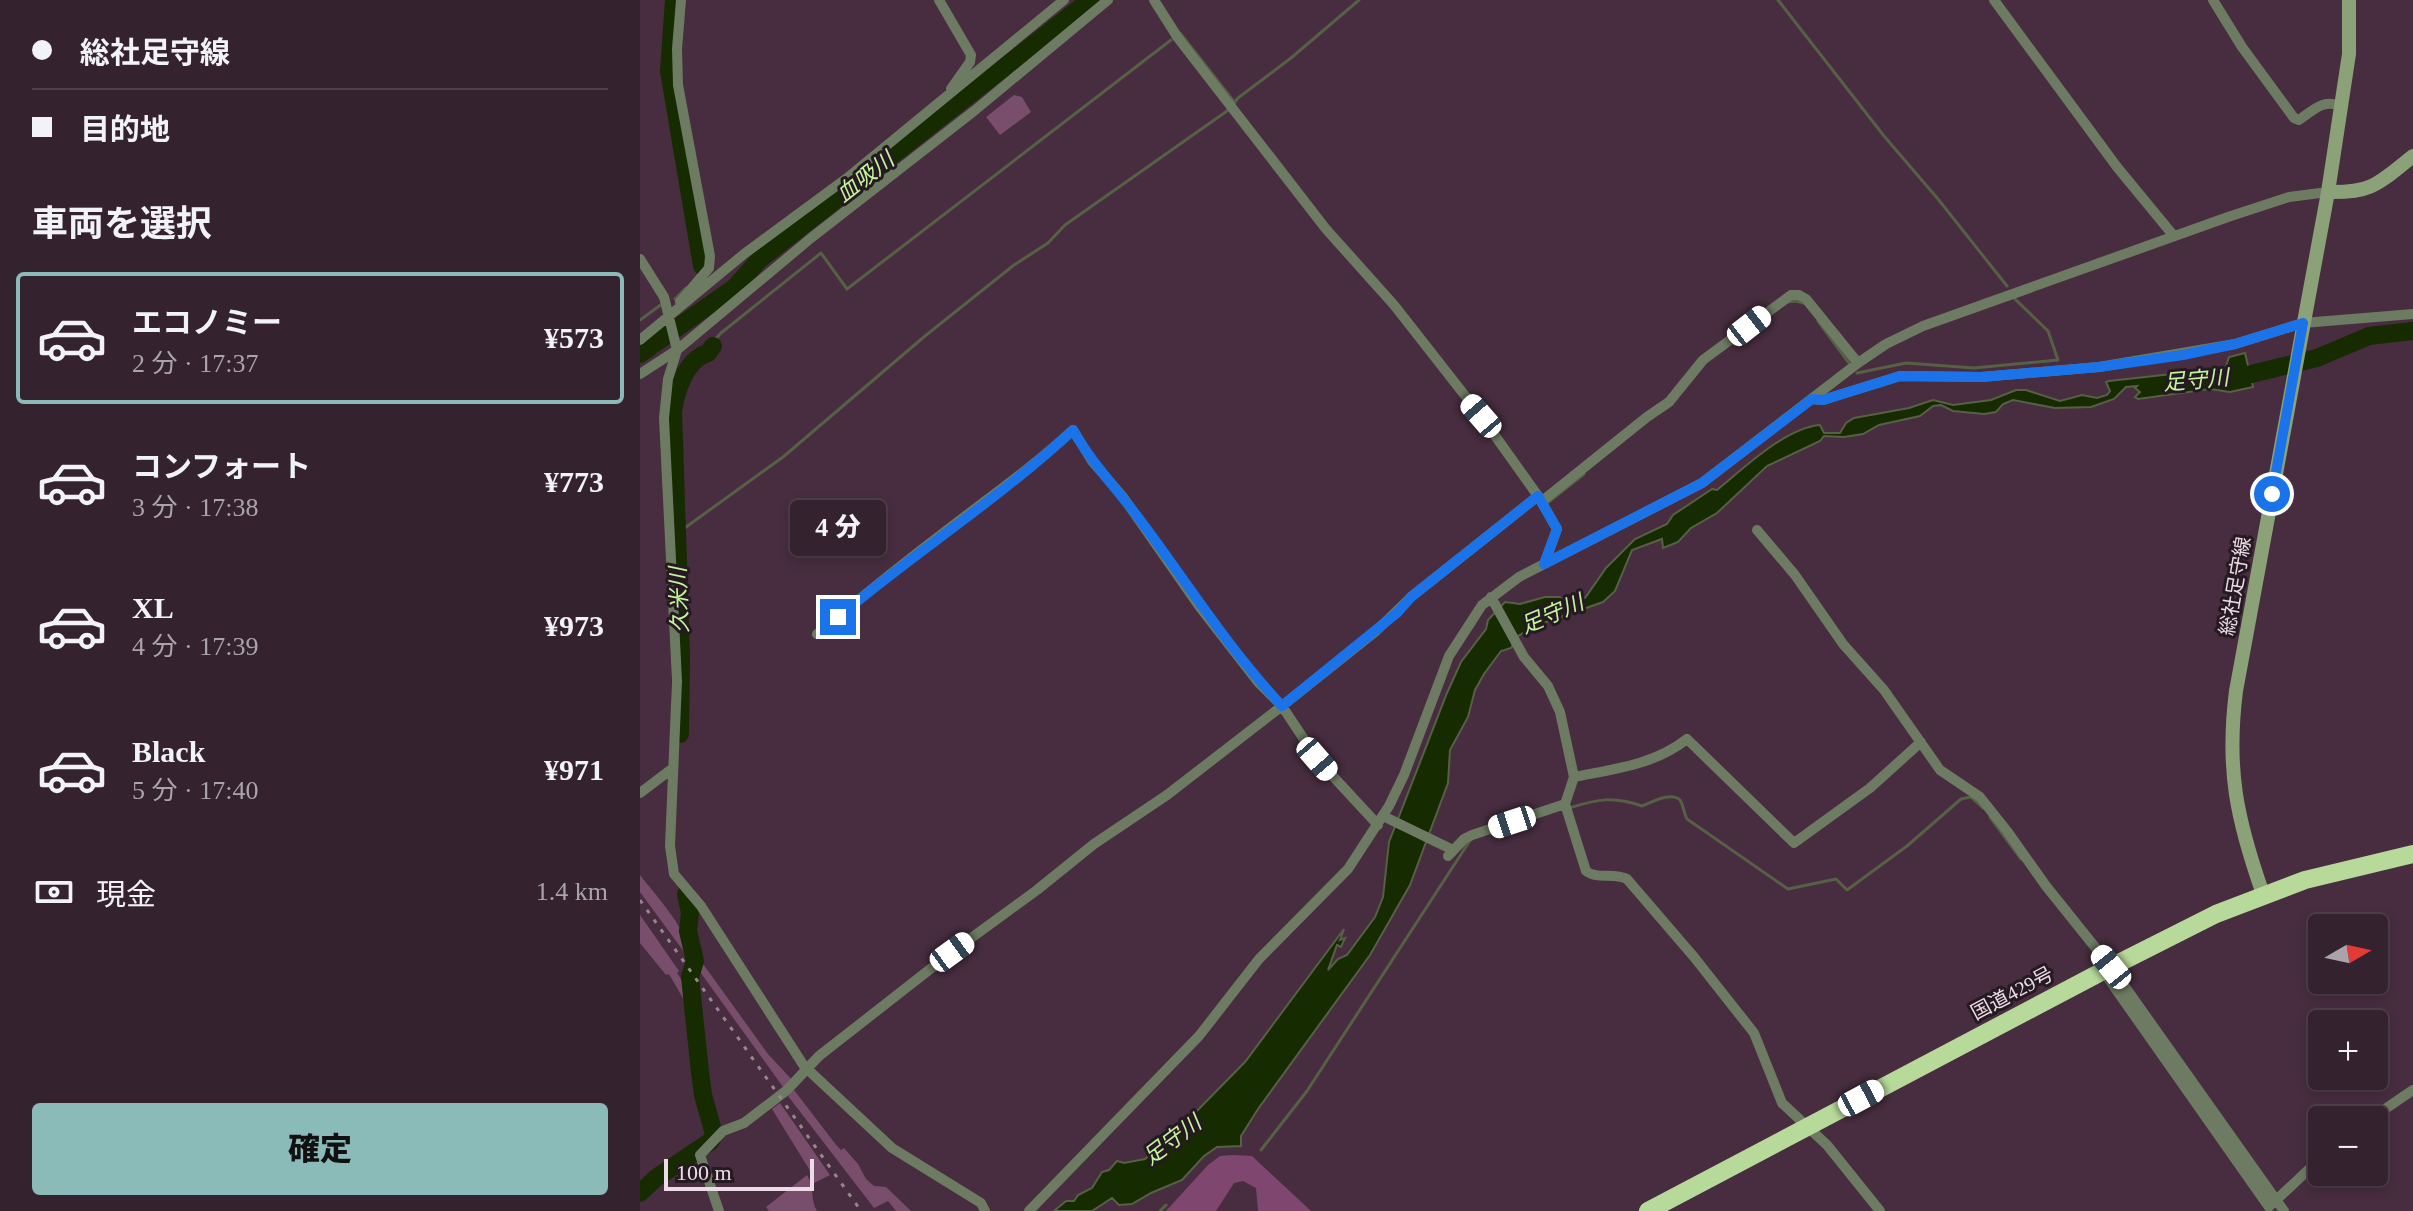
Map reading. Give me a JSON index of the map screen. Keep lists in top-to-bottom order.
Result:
{
  "streets": {
    "highway": ["国道429号"],
    "main road": ["総社足守線"]
  },
  "crossings": [
    ["総社足守線", "国道429号"]
  ],
  "water": ["血吸川", "足守川", "久米川"],
  "scale_bar": "100 m",
  "north": "right",
  "page": {
    "banner": ["総社足守線", "目的地"],
    "heading": "車両を選択",
    "list": [
      {
        "name": "エコノミー",
        "note": "2 分 · 17:37",
        "value": "¥573"
      },
      {
        "name": "コンフォート",
        "note": "3 分 · 17:38",
        "value": "¥773"
      },
      {
        "name": "XL",
        "note": "4 分 · 17:39",
        "value": "¥973"
      },
      {
        "name": "Black",
        "note": "5 分 · 17:40",
        "value": "¥971"
      }
    ],
    "bubble": "4 分",
    "pay": ["現金", "1.4 km"],
    "map_buttons": ["+", "−"],
    "buttons": "確定",
    "scale": "100 m"
  }
}
